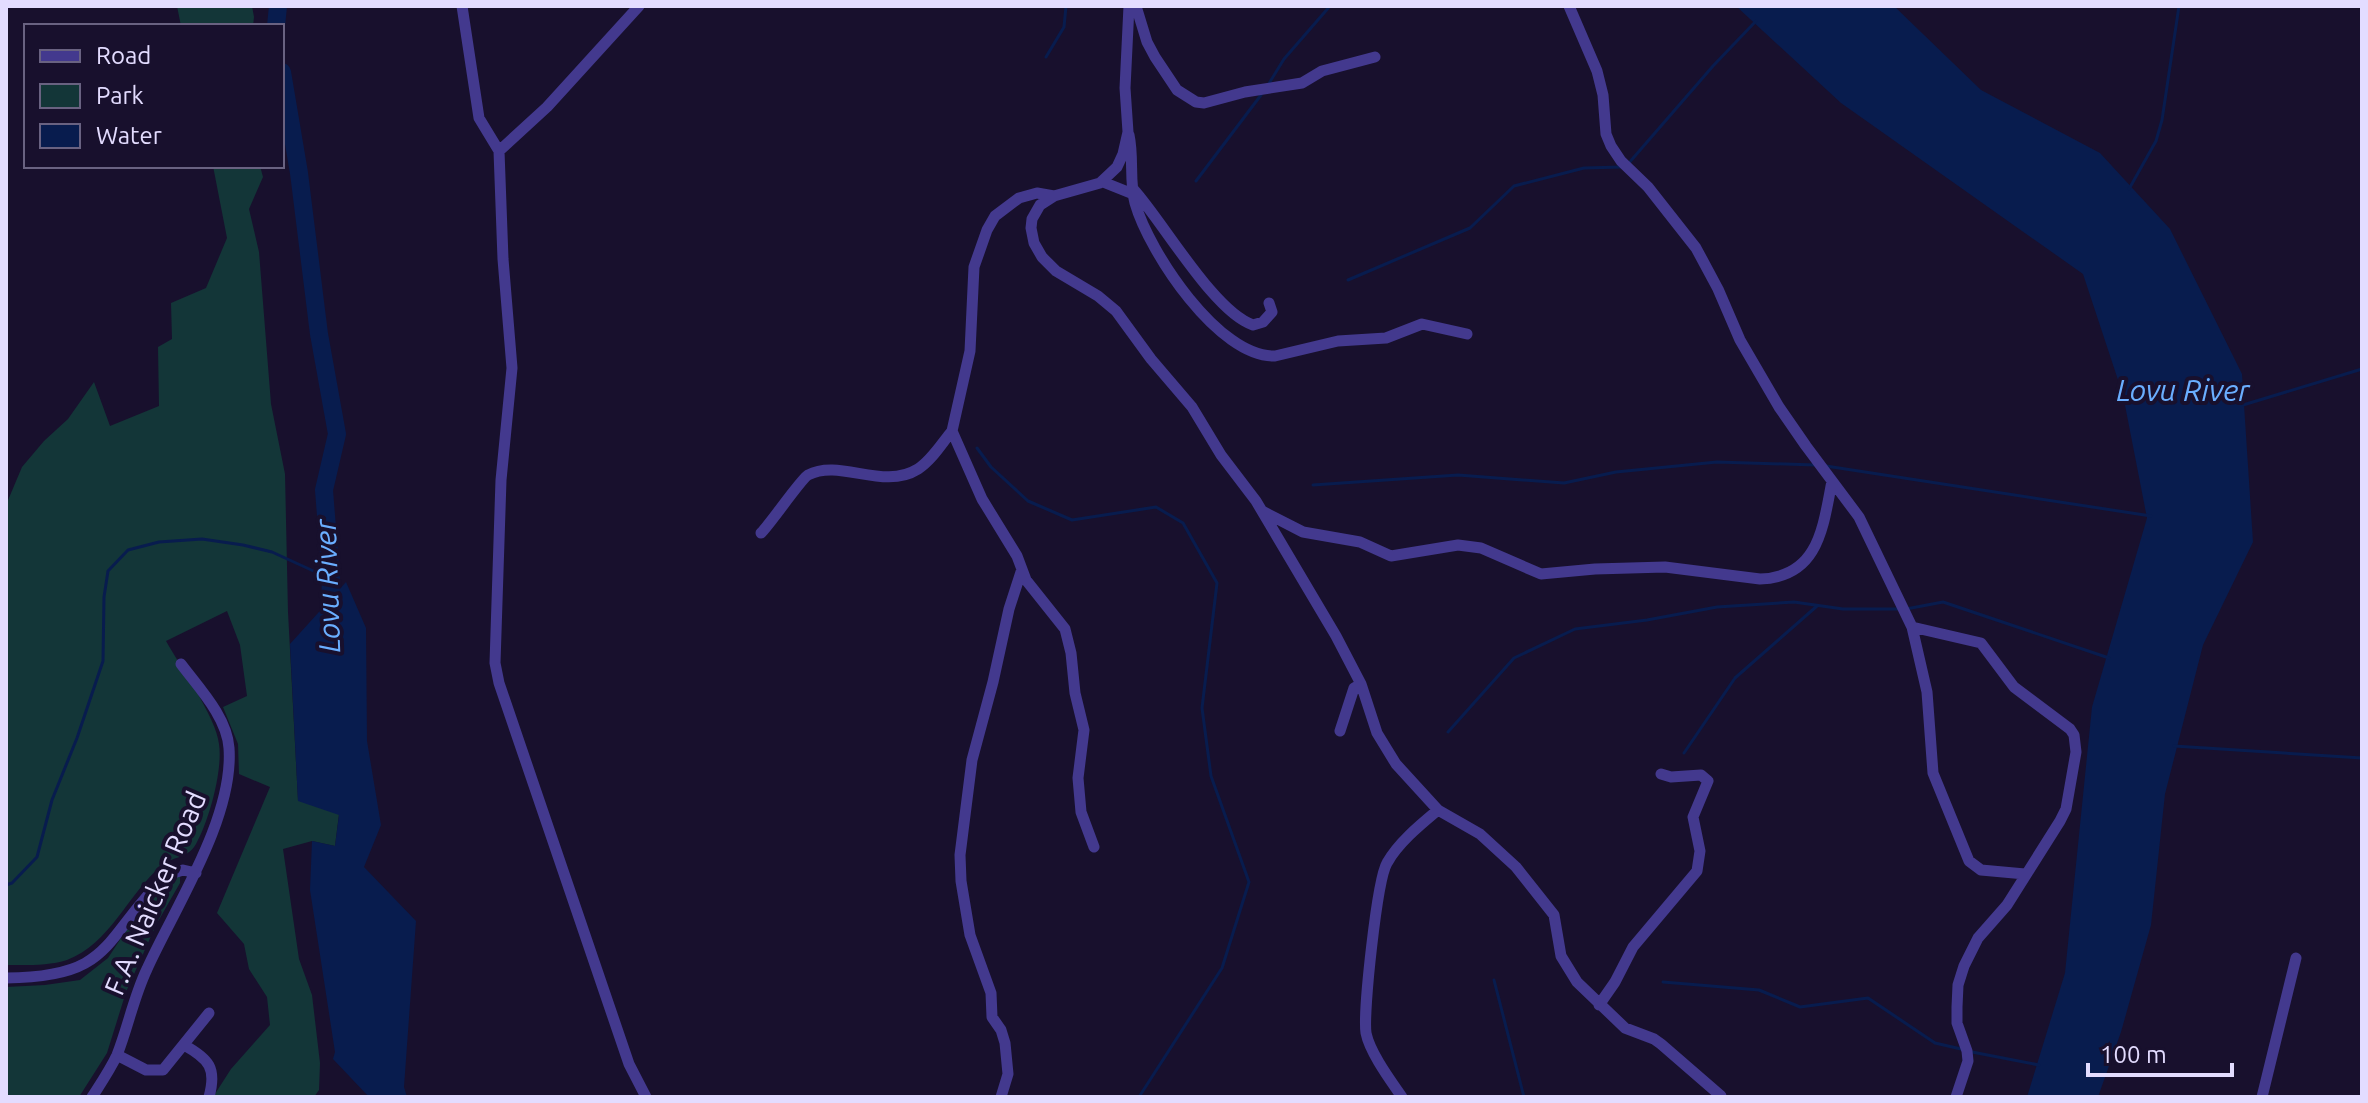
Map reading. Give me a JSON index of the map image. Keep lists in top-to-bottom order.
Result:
{
  "streets": {
    "street": ["F.A. Naicker Road"]
  },
  "water": ["Lovu River"],
  "legend": ["Road", "Park", "Water"],
  "scale_bar": "100 m"
}
